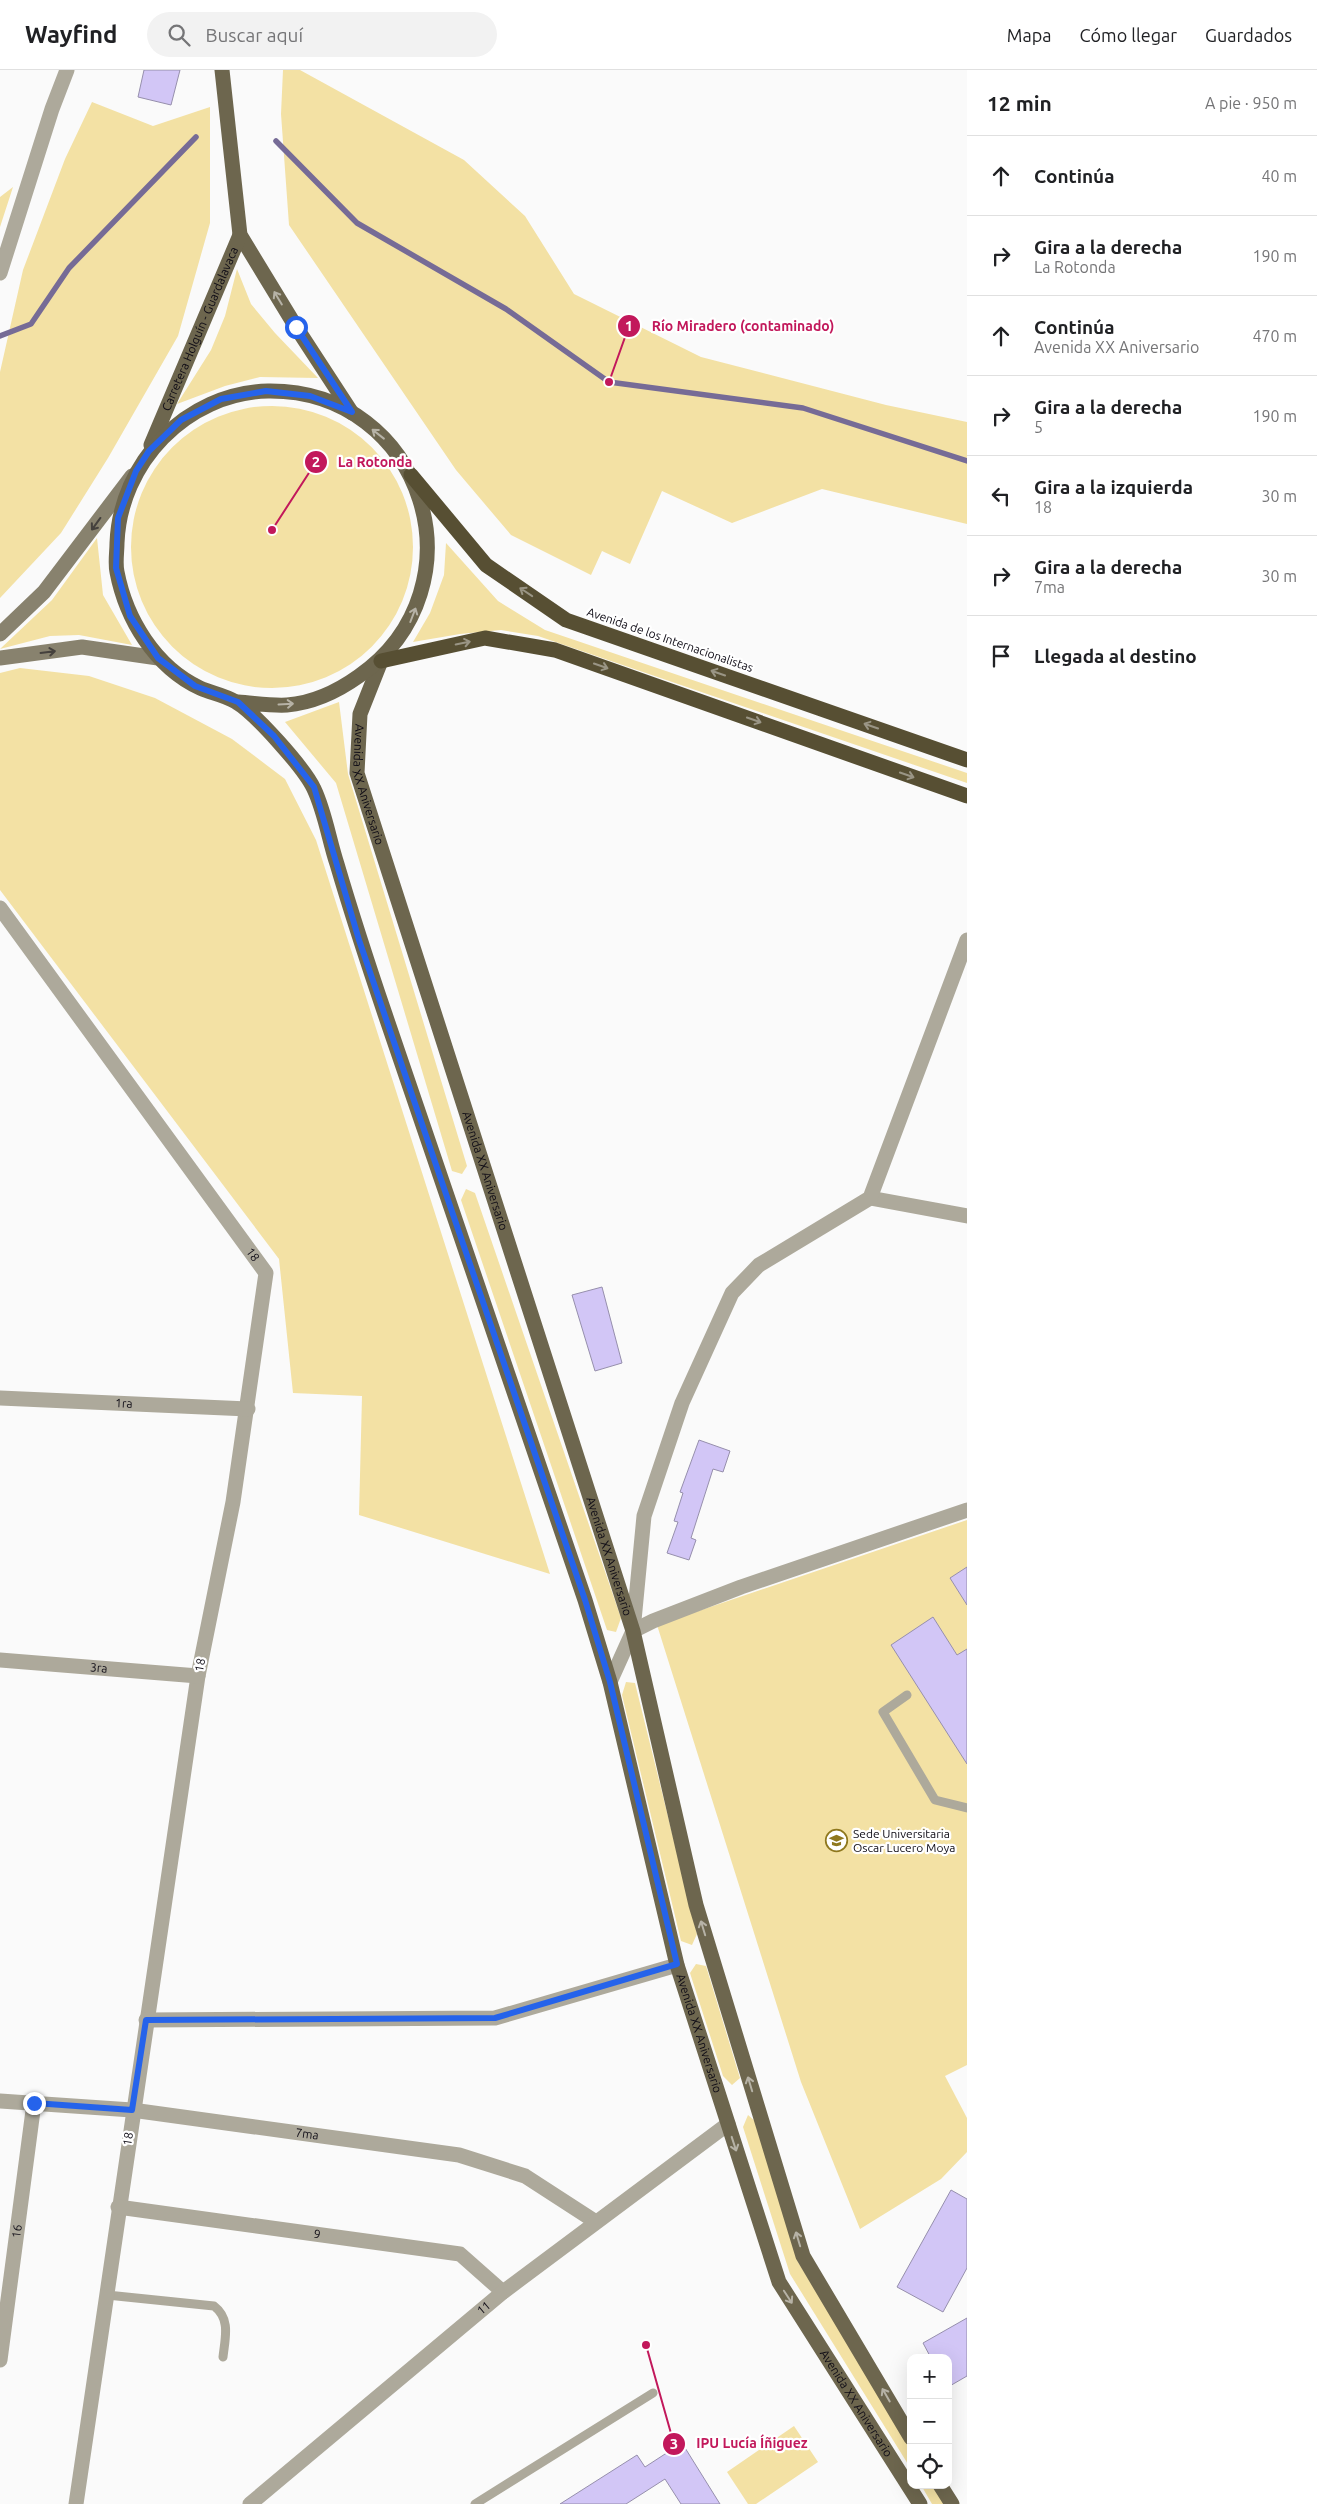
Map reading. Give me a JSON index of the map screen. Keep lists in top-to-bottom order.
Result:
{
  "streets": {
    "highway": ["Avenida de los Internacionalistas"],
    "main road": ["Carretera Holguín - Guardalavaca", "Avenida XX Aniversario"],
    "street": [
      "18",
      "1ra",
      "3ra",
      "7ma",
      "16",
      "9",
      "11"
    ]
  },
  "crossings": [
    ["Avenida XX Aniversario", "11"],
    ["18", "1ra"],
    ["18", "3ra"],
    ["18", "7ma"],
    ["18", "9"],
    ["7ma", "16"],
    ["7ma", "11"],
    ["9", "11"]
  ],
  "places": {
    "other": ["Río Miradero (contaminado)", "La Rotonda", "IPU Lucía Íñiguez"],
    "school or university": ["Sede Universitaria Oscar Lucero Moya"]
  },
  "page": {
    "header": "Wayfind",
    "search": "Buscar aquí",
    "nav": ["Mapa", "Cómo llegar", "Guardados"],
    "heading": ["12 min", "A pie · 950 m"],
    "list": [
      ["Continúa", "40 m"],
      ["Gira a la derecha", "La Rotonda", "190 m"],
      ["Continúa", "Avenida XX Aniversario", "470 m"],
      ["Gira a la derecha", "5", "190 m"],
      ["Gira a la izquierda", "18", "30 m"],
      ["Gira a la derecha", "7ma", "30 m"],
      "Llegada al destino"
    ],
    "map_buttons": ["+", "−"]
  }
}
